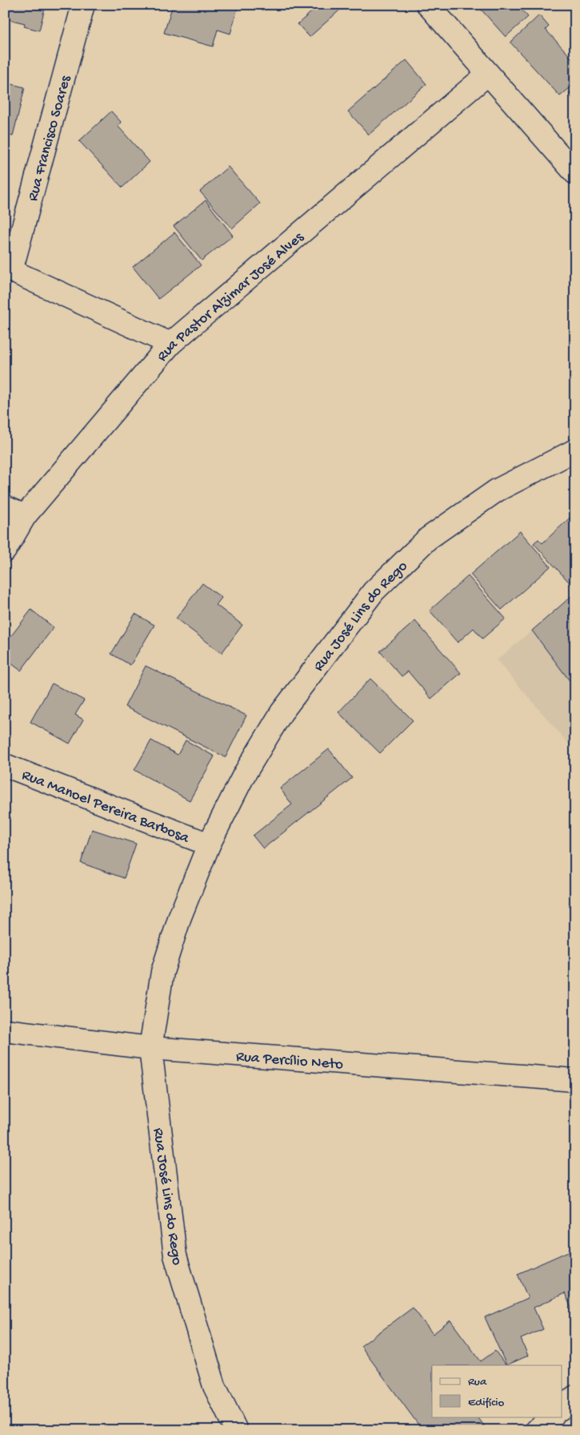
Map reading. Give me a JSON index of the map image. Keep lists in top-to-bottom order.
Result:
{
  "streets": {
    "street": [
      "Rua Francisco Soares",
      "Rua Pastor Alzimar José Alves",
      "Rua José Lins do Rego",
      "Rua Manoel Pereira Barbosa",
      "Rua Percílio Neto"
    ]
  },
  "crossings": [
    ["Rua José Lins do Rego", "Rua Manoel Pereira Barbosa"],
    ["Rua José Lins do Rego", "Rua Percílio Neto"]
  ],
  "legend": ["Rua", "Edifício"]
}
